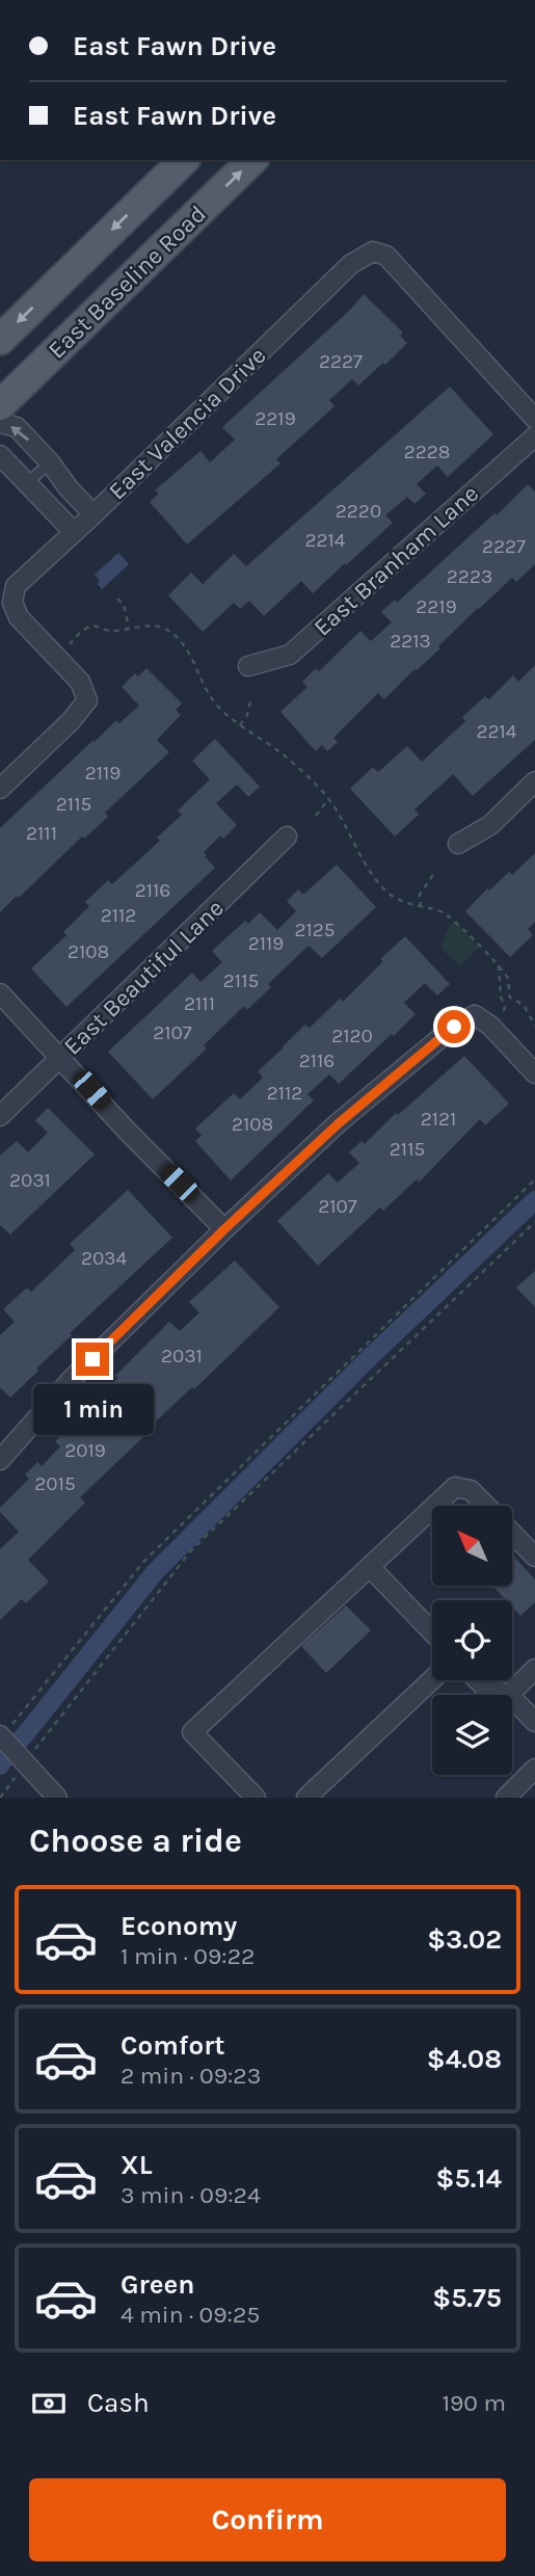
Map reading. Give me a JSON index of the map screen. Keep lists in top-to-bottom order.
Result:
{
  "streets": {
    "main road": ["East Baseline Road"],
    "street": ["East Valencia Drive", "East Branham Lane", "East Beautiful Lane"]
  },
  "house_numbers": [
    "2227",
    "2219",
    "2228",
    "2220",
    "2214",
    "2227",
    "2223",
    "2219",
    "2213",
    "2214",
    "2119",
    "2115",
    "2111",
    "2116",
    "2112",
    "2125",
    "2119",
    "2108",
    "2115",
    "2111",
    "2107",
    "2120",
    "2116",
    "2112",
    "2121",
    "2108",
    "2115",
    "2031",
    "2107",
    "2034",
    "2031",
    "2019",
    "2015"
  ],
  "north": "top left",
  "page": {
    "banner": ["East Fawn Drive", "East Fawn Drive"],
    "bubble": "1 min",
    "heading": "Choose a ride",
    "list": [
      {
        "name": "Economy",
        "note": "1 min · 09:22",
        "value": "$3.02"
      },
      {
        "name": "Comfort",
        "note": "2 min · 09:23",
        "value": "$4.08"
      },
      {
        "name": "XL",
        "note": "3 min · 09:24",
        "value": "$5.14"
      },
      {
        "name": "Green",
        "note": "4 min · 09:25",
        "value": "$5.75"
      }
    ],
    "pay": ["Cash", "190 m"],
    "buttons": "Confirm"
  }
}
